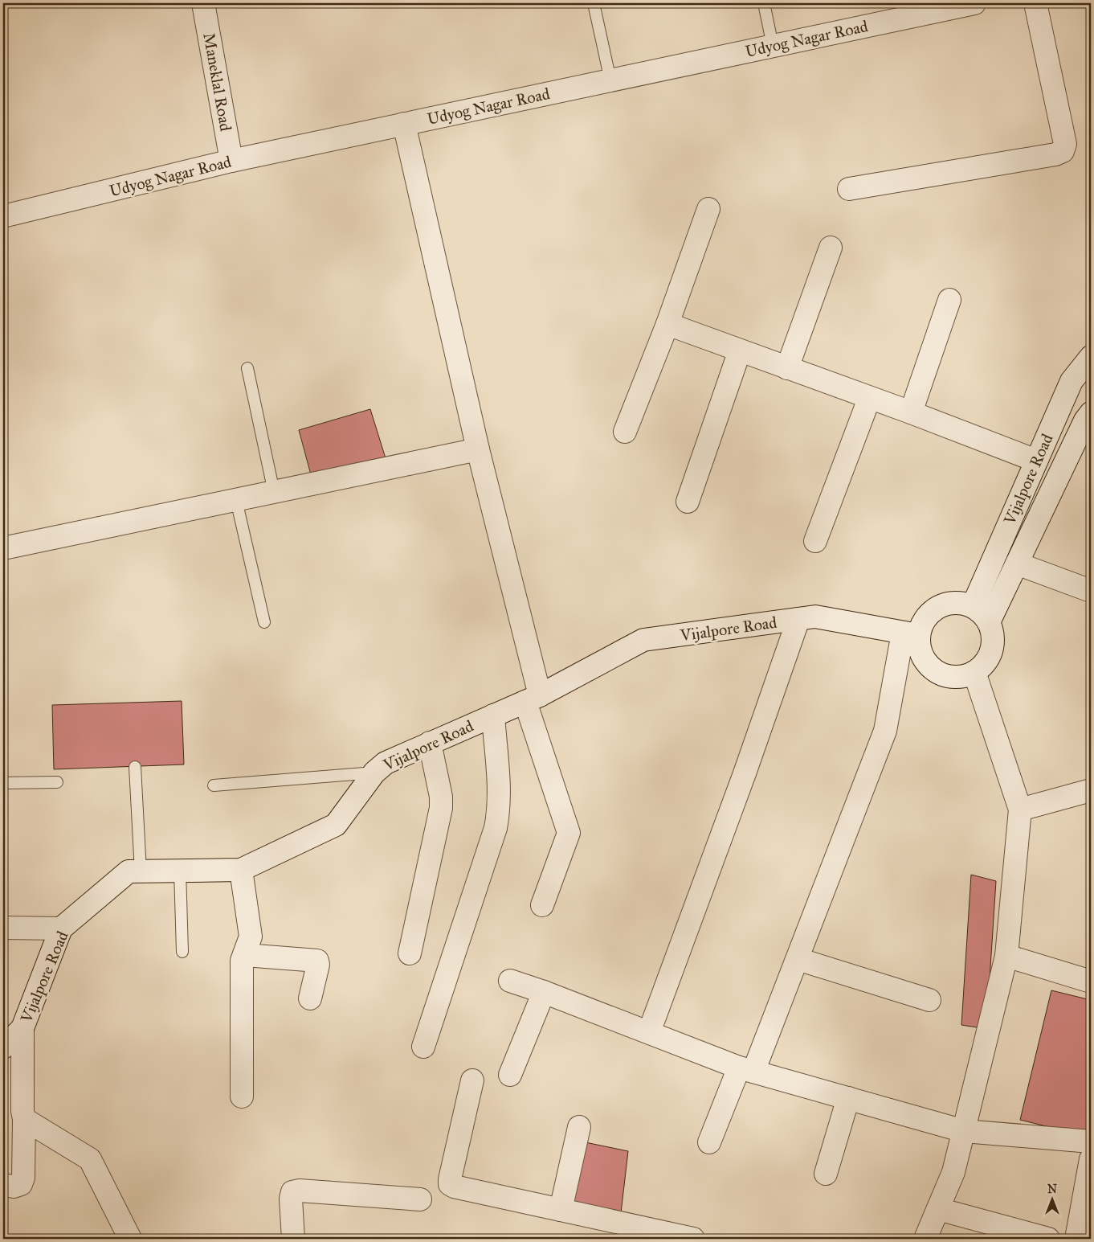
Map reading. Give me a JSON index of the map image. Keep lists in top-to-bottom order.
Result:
{
  "streets": {
    "street": ["Udyog Nagar Road", "Maneklal Road", "Vijalpore Road"]
  },
  "crossings": [
    ["Udyog Nagar Road", "Maneklal Road"]
  ],
  "north": "top"
}
